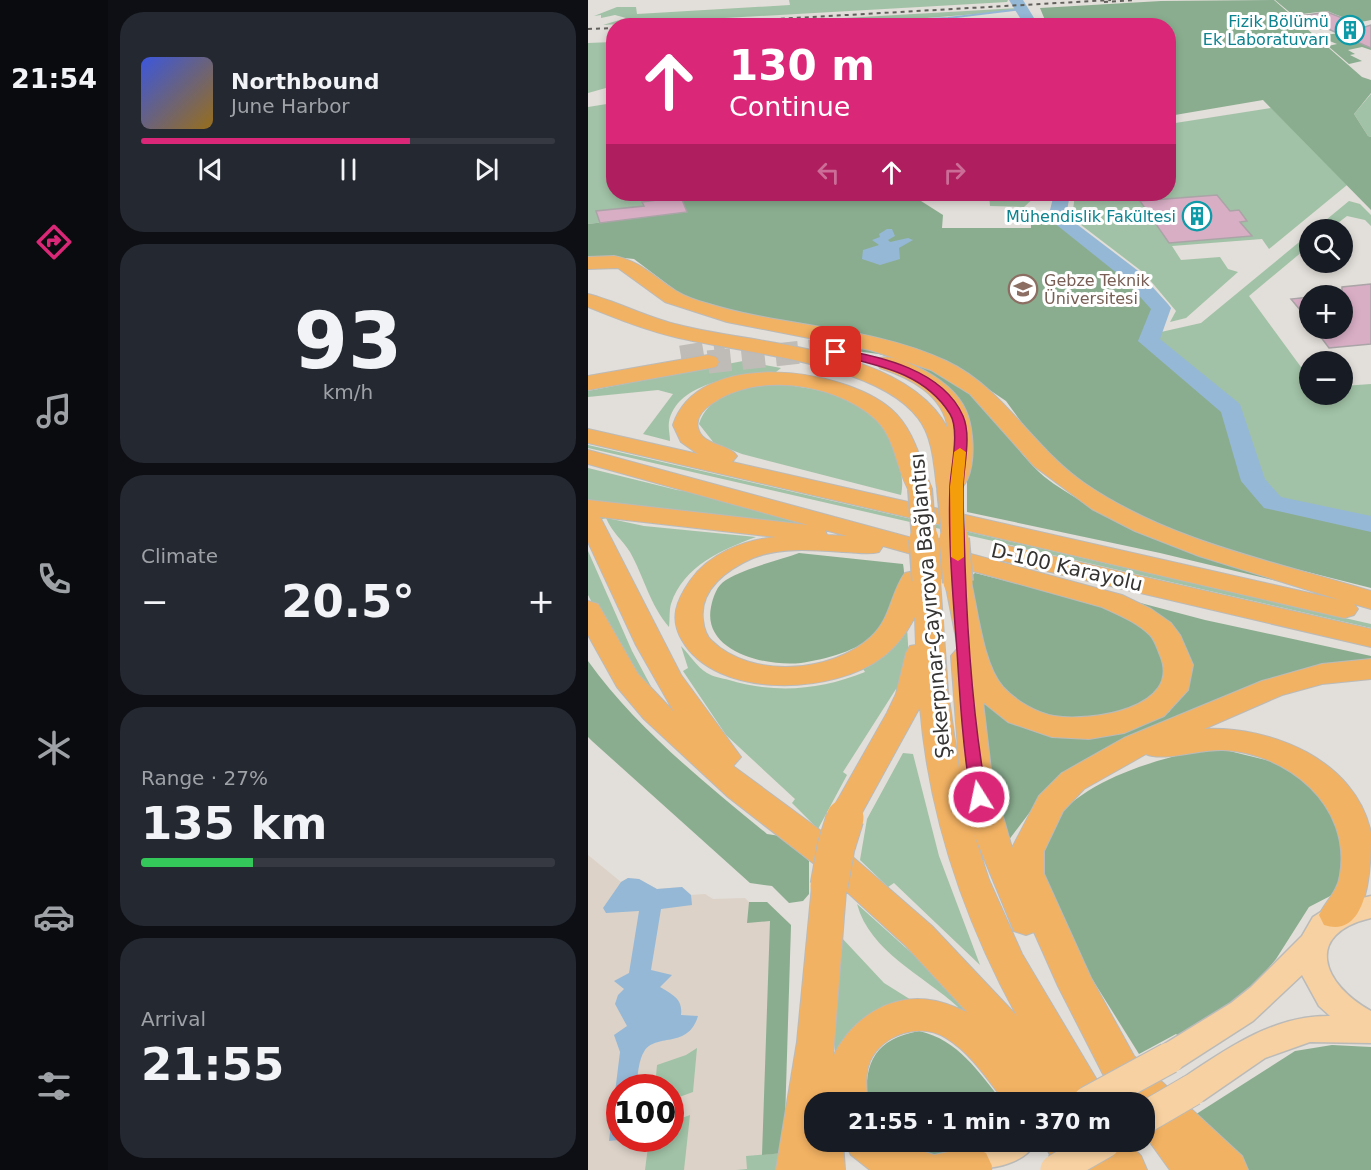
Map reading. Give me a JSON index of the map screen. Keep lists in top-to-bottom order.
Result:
{
  "streets": {
    "highway": ["D-100 Karayolu", "Şekerpınar-Çayırova Bağlantısı"]
  },
  "places": {
    "building": ["Fizik Bölümü Ek Laboratuvarı", "Mühendislik Fakültesi"],
    "school or university": ["Gebze Teknik Üniversitesi"]
  },
  "page": {
    "tabs": "21:54",
    "turn": ["130 m", "Continue"],
    "song": ["Northbound", "June Harbor"],
    "map_buttons": ["+", "−"],
    "tile": [
      ["93", "km/h"],
      "Climate",
      ["Range · 27%", "135 km"],
      ["Arrival", "21:55"]
    ],
    "heat": ["−", "20.5°", "+"],
    "limit": "100",
    "trip": "21:55 · 1 min · 370 m"
  }
}
